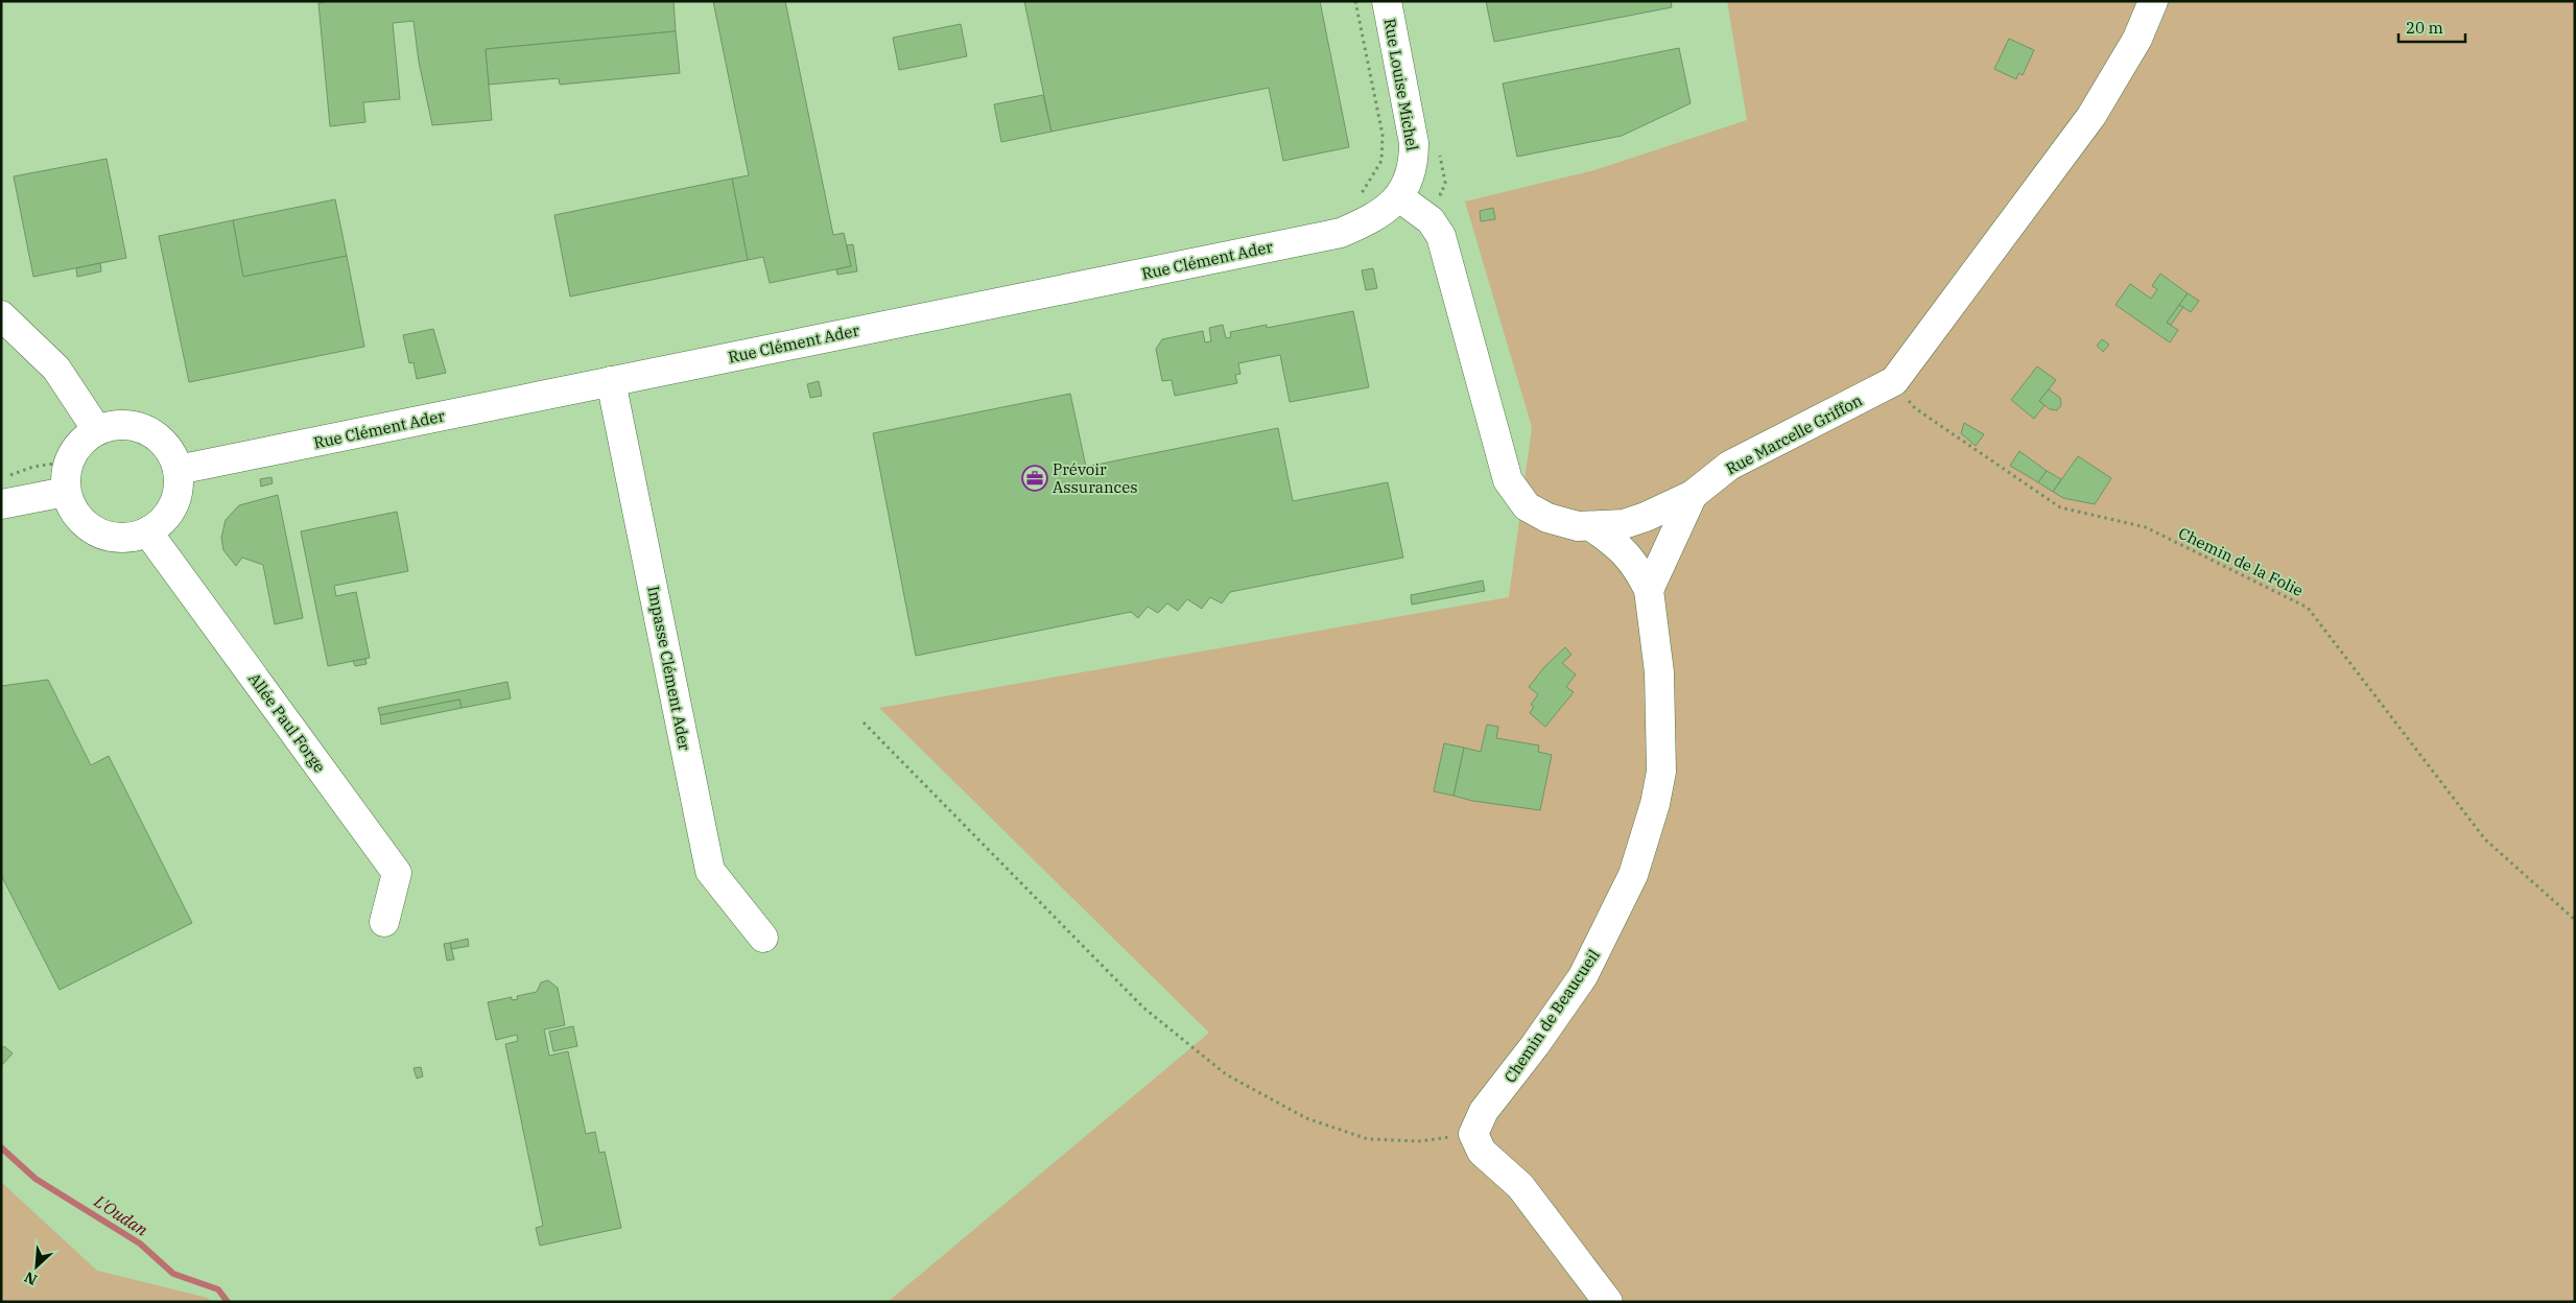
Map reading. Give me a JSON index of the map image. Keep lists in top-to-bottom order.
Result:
{
  "streets": {
    "street": [
      "Rue Louise Michel",
      "Rue Clément Ader",
      "Rue Marcelle Griffon",
      "Impasse Clément Ader",
      "Allée Paul Forge",
      "Chemin de Beaucueil"
    ],
    "path": ["Chemin de la Folie"]
  },
  "crossings": [
    ["Rue Louise Michel", "Rue Clément Ader"],
    ["Rue Louise Michel", "Rue Marcelle Griffon"],
    ["Rue Clément Ader", "Rue Marcelle Griffon"],
    ["Rue Clément Ader", "Impasse Clément Ader"],
    ["Rue Clément Ader", "Allée Paul Forge"],
    ["Rue Marcelle Griffon", "Chemin de la Folie"],
    ["Rue Marcelle Griffon", "Chemin de Beaucueil"]
  ],
  "water": ["L'Oudan"],
  "places": {
    "office": ["Prévoir Assurances"]
  },
  "scale_bar": "20 m",
  "north": "bottom left"
}
